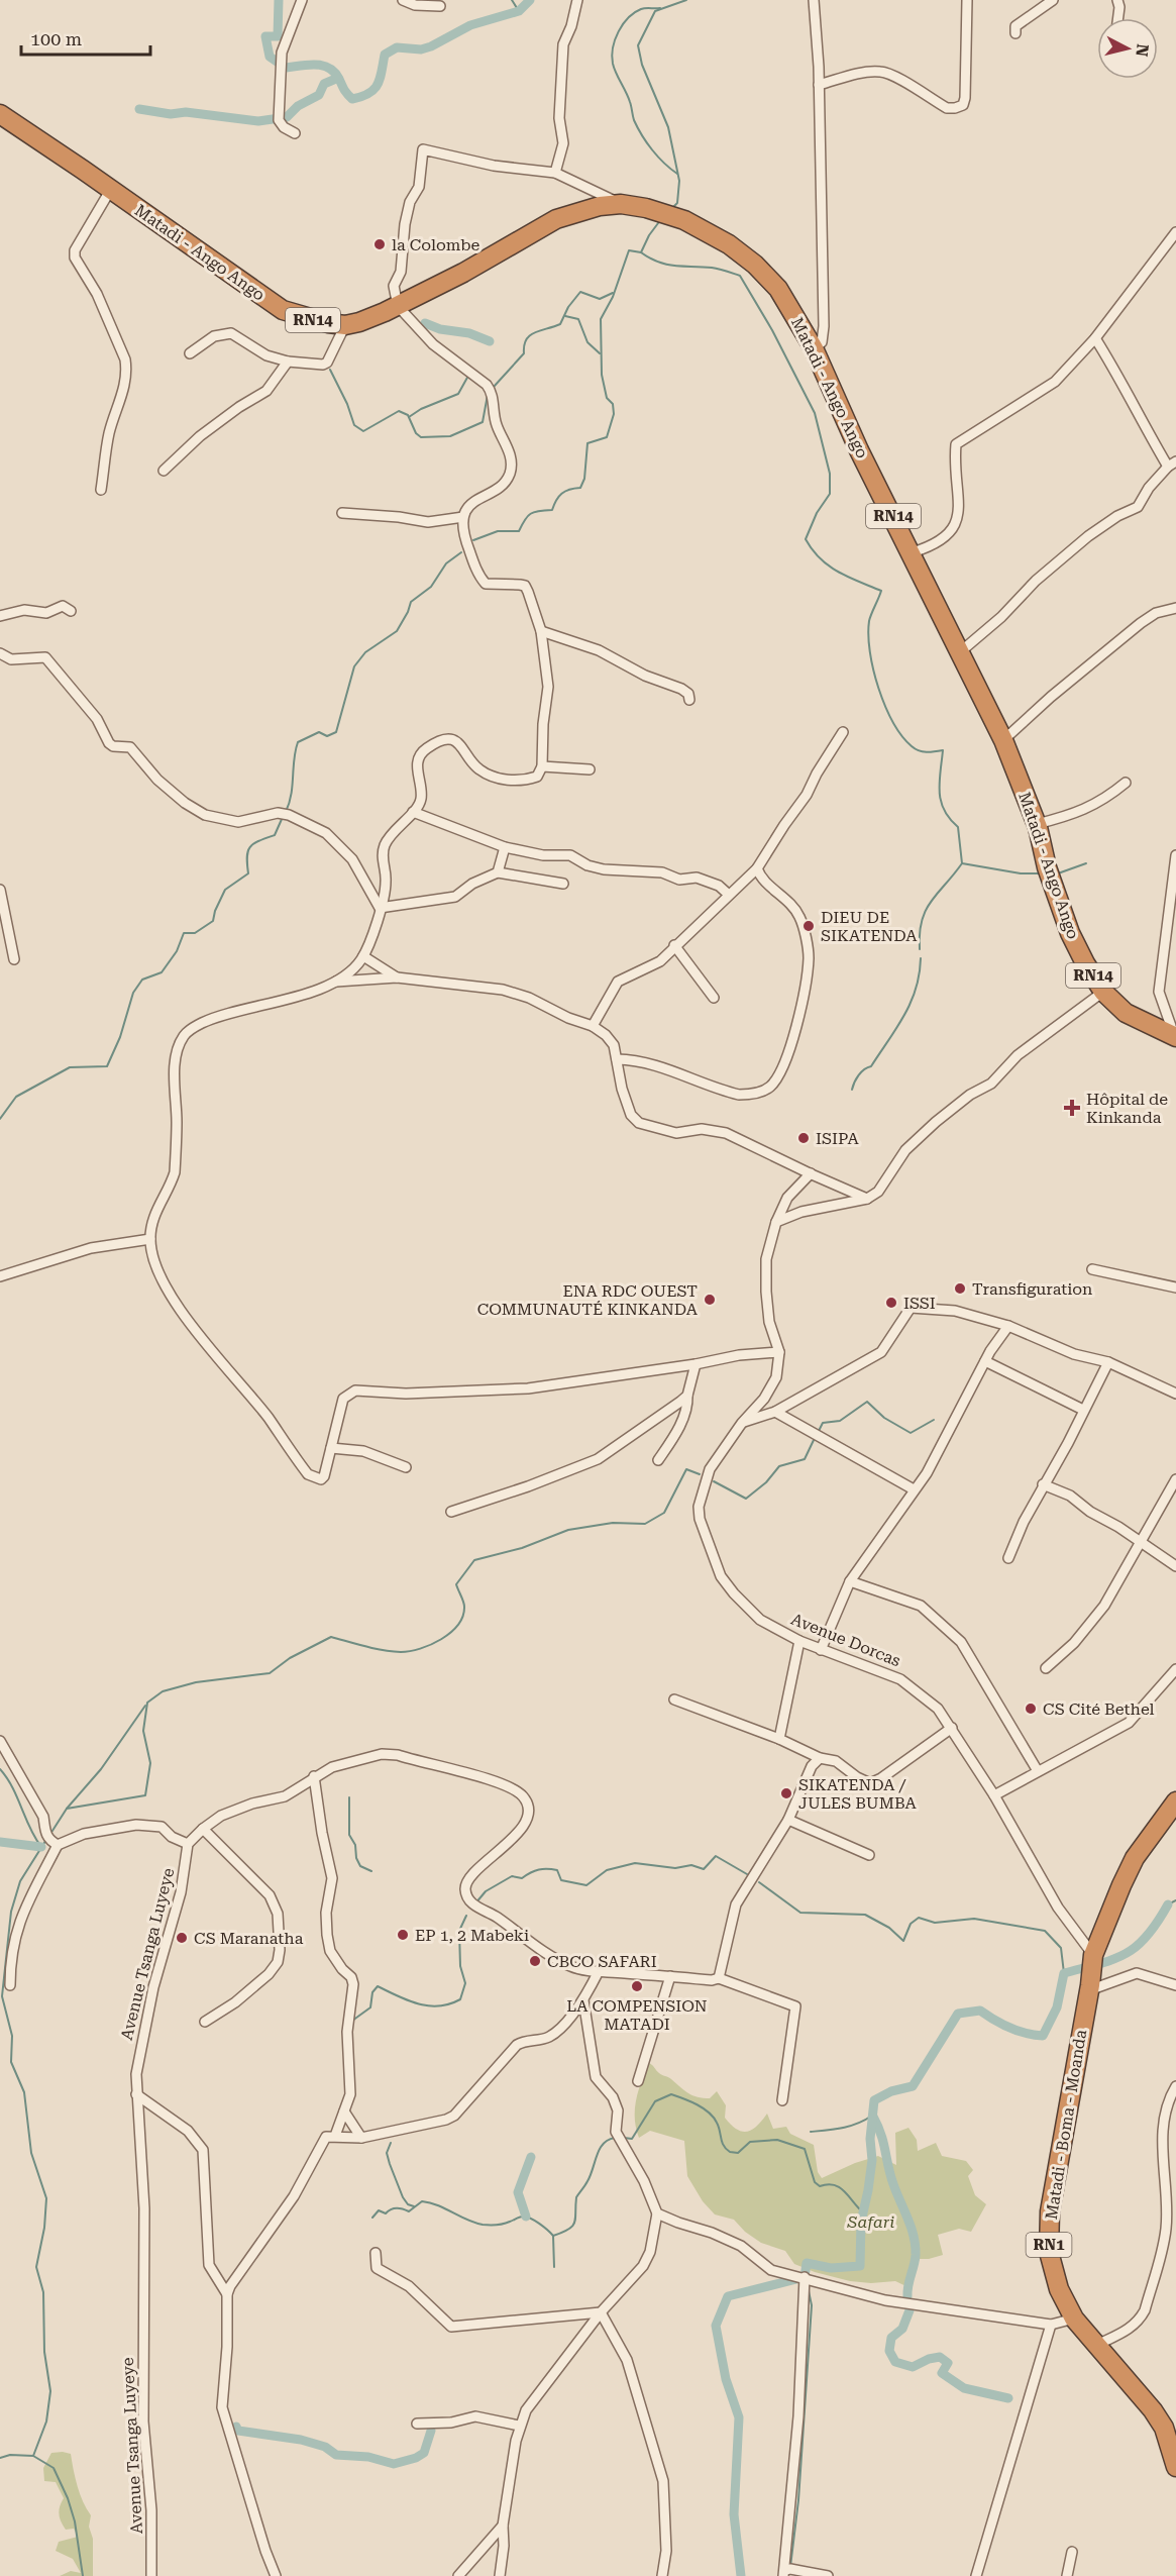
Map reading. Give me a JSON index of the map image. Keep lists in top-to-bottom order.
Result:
{
  "streets": {
    "highway": [
      "Matadi - Ango Ango",
      "RN14",
      "Matadi - Boma - Moanda",
      "RN1"
    ],
    "street": ["Avenue Dorcas", "Avenue Tsanga Luyeye"]
  },
  "crossings": [
    ["Avenue Dorcas", "Matadi - Boma - Moanda"]
  ],
  "parks": ["Safari"],
  "places": {
    "other": [
      "la Colombe",
      "DIEU DE SIKATENDA",
      "ISIPA",
      "Transfiguration",
      "ENA RDC OUEST COMMUNAUTÉ KINKANDA",
      "ISSI",
      "CS Cité Bethel",
      "SIKATENDA / JULES BUMBA",
      "EP 1, 2 Mabeki",
      "CS Maranatha",
      "CBCO SAFARI",
      "LA COMPENSION MATADI"
    ],
    "health": ["Hôpital de Kinkanda"]
  },
  "scale_bar": "100 m",
  "north": "right"
}
